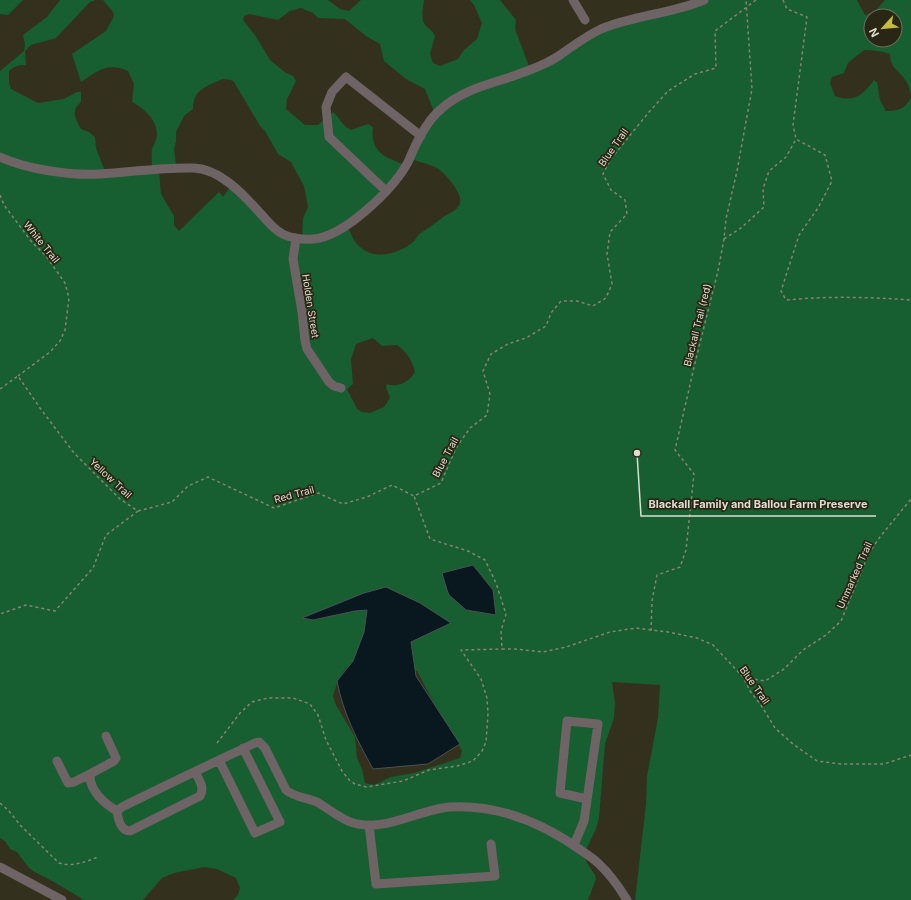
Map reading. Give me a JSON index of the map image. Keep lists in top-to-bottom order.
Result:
{
  "streets": {
    "street": ["Holden Street"],
    "path": [
      "Blue Trail",
      "White Trail",
      "Blackall Trail (red)",
      "Yellow Trail",
      "Red Trail",
      "Unmarked Trail"
    ]
  },
  "crossings": [
    ["Blue Trail", "Blackall Trail (red)"],
    ["Blue Trail", "Red Trail"],
    ["Blue Trail", "Unmarked Trail"],
    ["White Trail", "Yellow Trail"],
    ["Yellow Trail", "Red Trail"]
  ],
  "places": ["Blackall Family and Ballou Farm Preserve"],
  "north": "bottom left"
}
